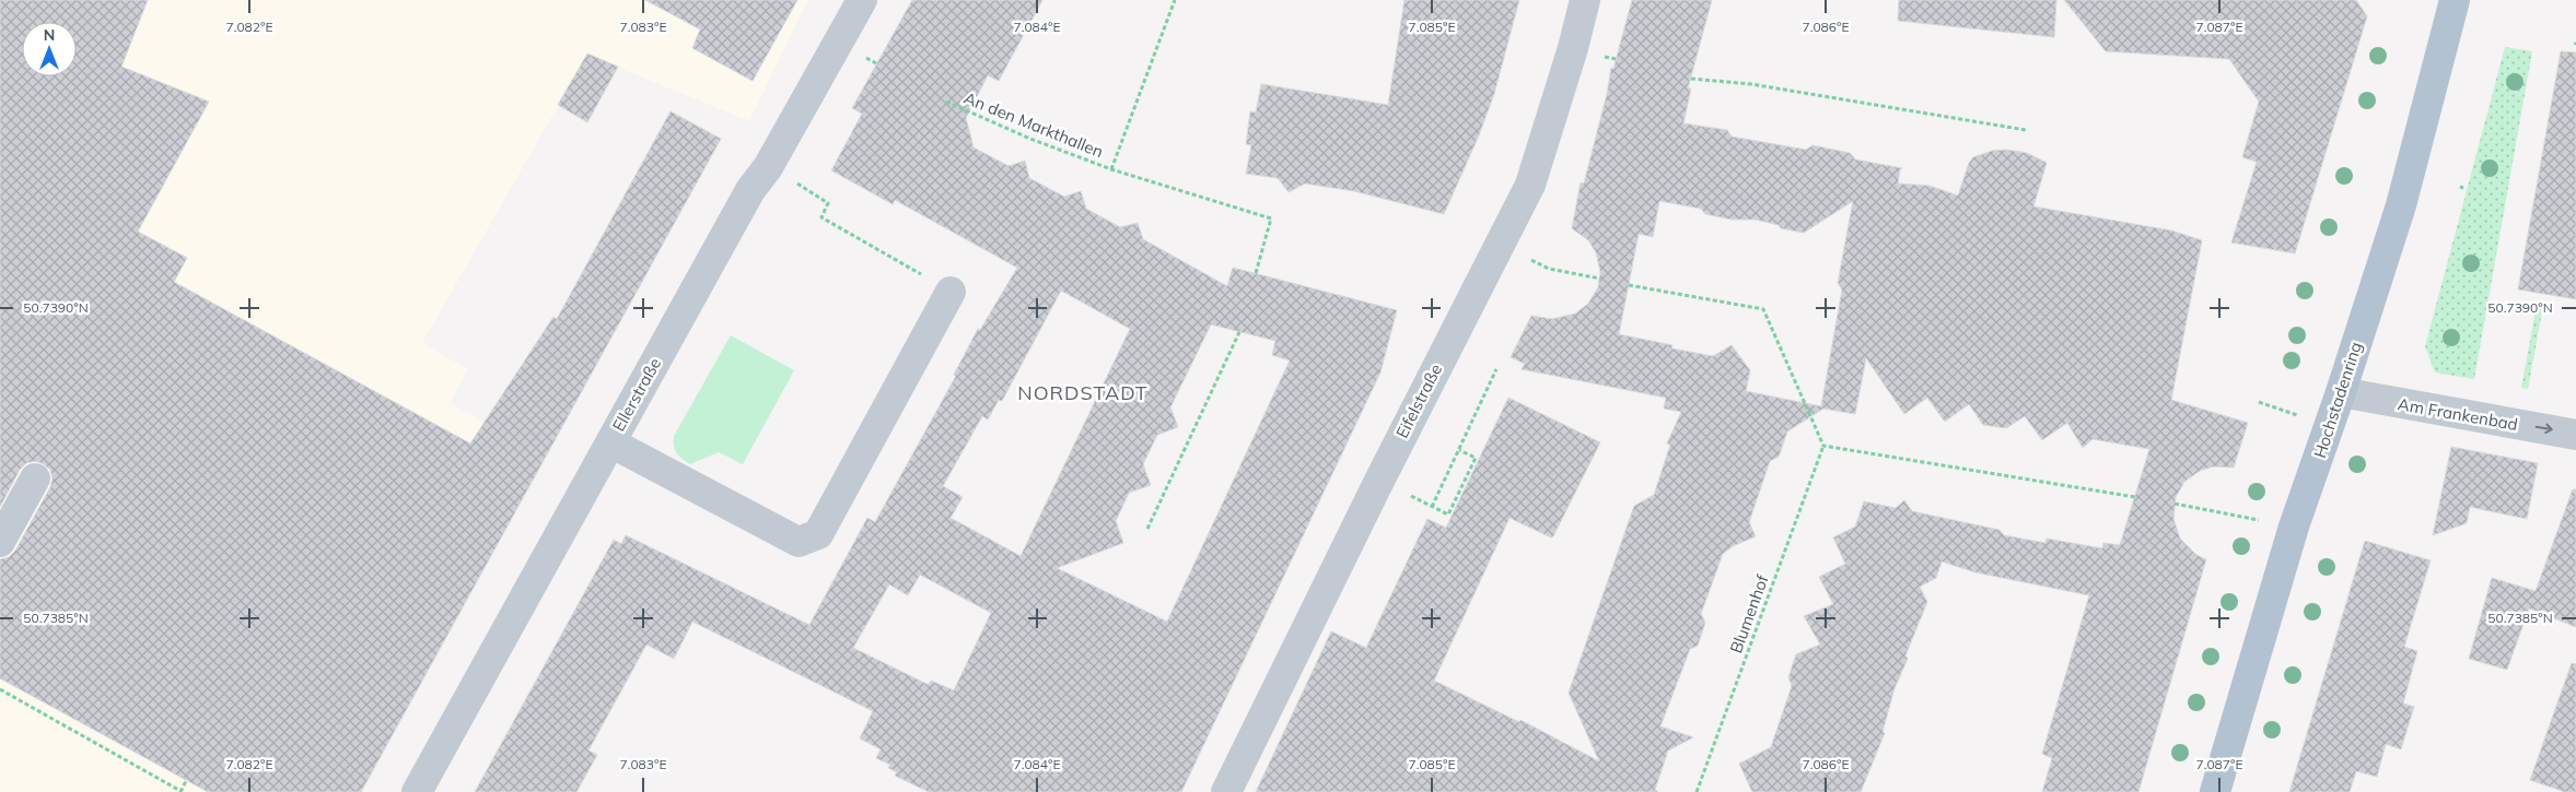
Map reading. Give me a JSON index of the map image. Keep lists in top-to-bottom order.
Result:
{
  "streets": {
    "main road": ["Hochstadenring"],
    "street": ["Ellerstraße", "Eifelstraße", "Am Frankenbad"],
    "path": ["An den Markthallen", "Blumenhof"]
  },
  "crossings": [
    ["Hochstadenring", "Am Frankenbad"]
  ],
  "one_way": ["Am Frankenbad"],
  "districts": ["NORDSTADT"],
  "north": "top",
  "coordinates": [
    "7.082°E",
    "7.083°E",
    "7.084°E",
    "7.085°E",
    "7.086°E",
    "7.087°E",
    "50.7390°N",
    "50.7385°N"
  ]
}
